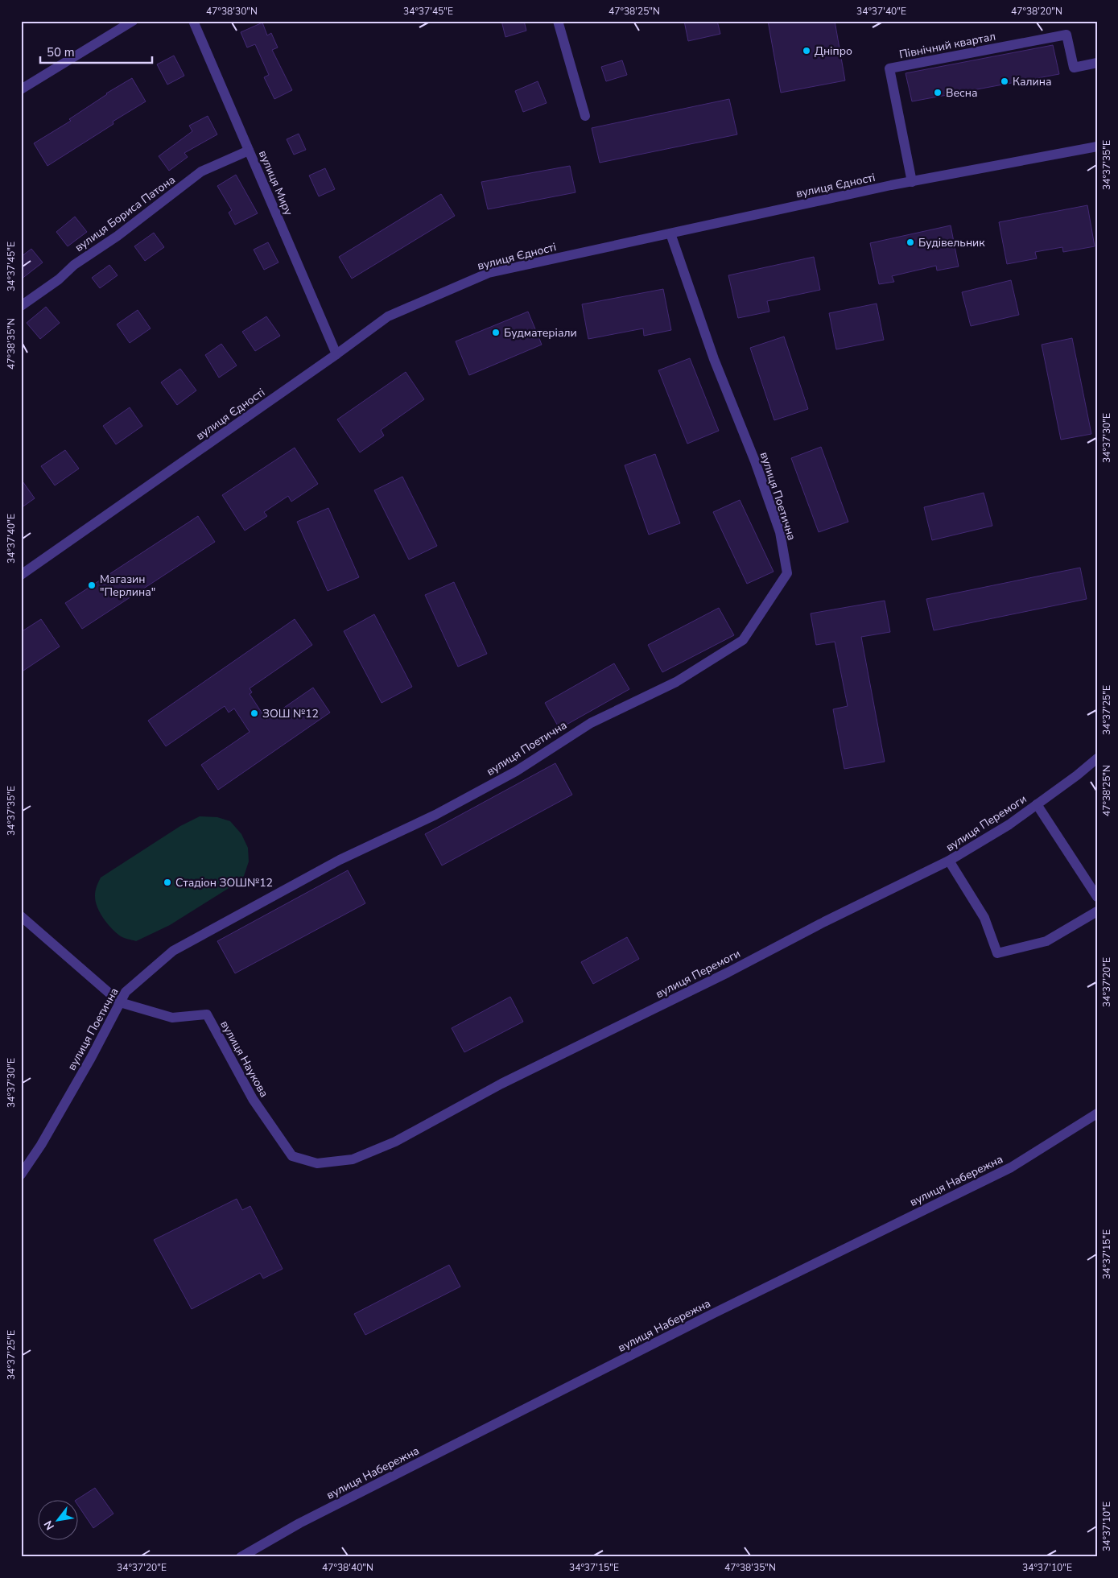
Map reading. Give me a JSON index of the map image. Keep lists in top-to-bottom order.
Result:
{
  "streets": {
    "street": [
      "Північний квартал",
      "вулиця Миру",
      "вулиця Єдності",
      "вулиця Бориса Патона",
      "вулиця Поетична",
      "вулиця Перемоги",
      "вулиця Наукова",
      "вулиця Набережна"
    ]
  },
  "crossings": [
    ["Північний квартал", "вулиця Єдності"],
    ["вулиця Миру", "вулиця Єдності"],
    ["вулиця Миру", "вулиця Бориса Патона"],
    ["вулиця Єдності", "вулиця Поетична"],
    ["вулиця Поетична", "вулиця Наукова"],
    ["вулиця Перемоги", "вулиця Наукова"]
  ],
  "places": [
    "Дніпро",
    "Калина",
    "Весна",
    "Будівельник",
    "Будматеріали",
    "Магазин \"Перлина\"",
    "ЗОШ №12",
    "Стадіон ЗОШ№12"
  ],
  "scale_bar": "50 m",
  "north": "bottom left",
  "coordinates": [
    "47°38'30\"N",
    "34°37'45\"E",
    "47°38'25\"N",
    "34°37'40\"E",
    "47°38'20\"N",
    "34°37'35\"E",
    "47°38'35\"N",
    "34°37'30\"E",
    "34°37'25\"E",
    "34°37'20\"E",
    "34°37'15\"E",
    "34°37'10\"E",
    "47°38'40\"N"
  ]
}
